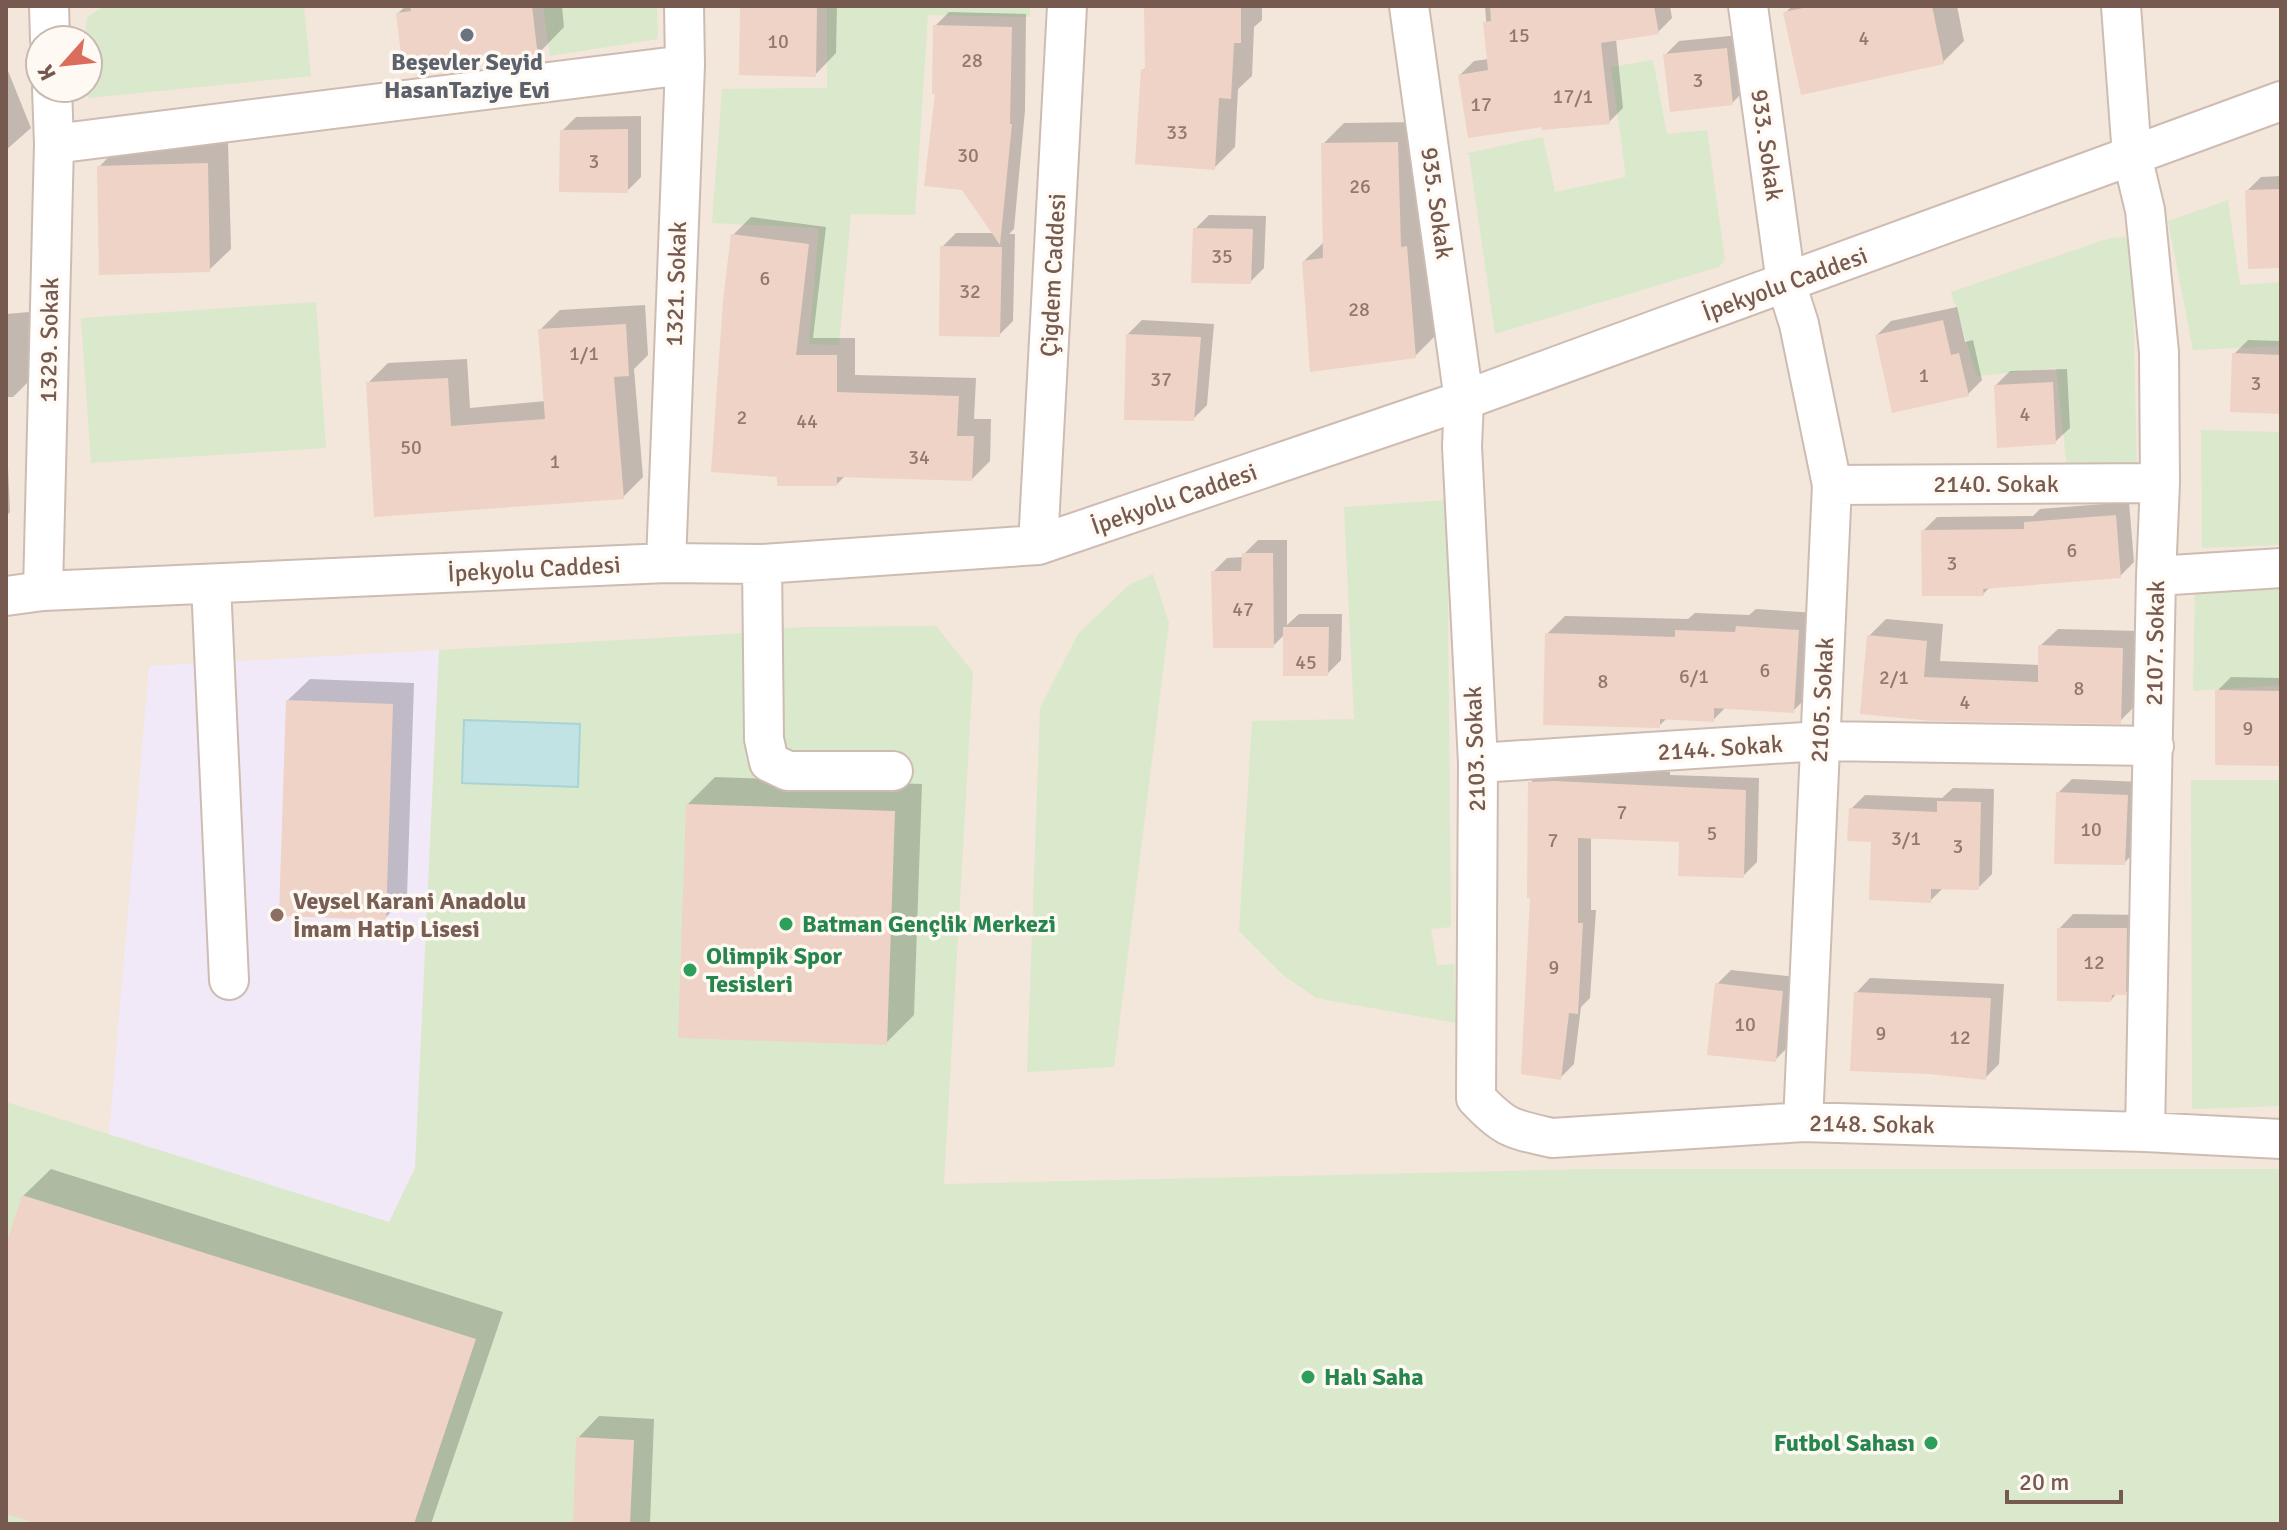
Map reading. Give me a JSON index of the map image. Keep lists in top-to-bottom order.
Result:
{
  "streets": {
    "street": [
      "933. Sokak",
      "935. Sokak",
      "Çigdem Caddesi",
      "1321. Sokak",
      "İpekyolu Caddesi",
      "1329. Sokak",
      "2140. Sokak",
      "2107. Sokak",
      "2105. Sokak",
      "2144. Sokak",
      "2103. Sokak",
      "2148. Sokak"
    ]
  },
  "crossings": [
    ["933. Sokak", "İpekyolu Caddesi"],
    ["933. Sokak", "2105. Sokak"],
    ["935. Sokak", "İpekyolu Caddesi"],
    ["935. Sokak", "2103. Sokak"],
    ["Çigdem Caddesi", "İpekyolu Caddesi"],
    ["1321. Sokak", "İpekyolu Caddesi"],
    ["İpekyolu Caddesi", "1329. Sokak"],
    ["İpekyolu Caddesi", "2107. Sokak"],
    ["İpekyolu Caddesi", "2105. Sokak"],
    ["İpekyolu Caddesi", "2103. Sokak"],
    ["2140. Sokak", "2107. Sokak"],
    ["2140. Sokak", "2105. Sokak"],
    ["2107. Sokak", "2144. Sokak"],
    ["2107. Sokak", "2148. Sokak"],
    ["2105. Sokak", "2144. Sokak"],
    ["2105. Sokak", "2148. Sokak"],
    ["2144. Sokak", "2103. Sokak"],
    ["2103. Sokak", "2148. Sokak"]
  ],
  "places": [
    "Beşevler Seyid HasanTaziye Evi",
    "Veysel Karani Anadolu İmam Hatip Lisesi",
    "Batman Gençlik Merkezi",
    "Olimpik Spor Tesisleri",
    "Halı Saha",
    "Futbol Sahası"
  ],
  "house_numbers": [
    "15",
    "4",
    "10",
    "28",
    "3",
    "17/1",
    "17",
    "33",
    "30",
    "3",
    "26",
    "35",
    "6",
    "32",
    "28",
    "1/1",
    "1",
    "37",
    "3",
    "4",
    "2",
    "44",
    "50",
    "34",
    "1",
    "6",
    "3",
    "47",
    "45",
    "6",
    "6/1",
    "2/1",
    "8",
    "8",
    "4",
    "9",
    "7",
    "10",
    "5",
    "3/1",
    "7",
    "3",
    "12",
    "9",
    "10",
    "9",
    "12"
  ],
  "scale_bar": "20 m",
  "north": "bottom left"
}
